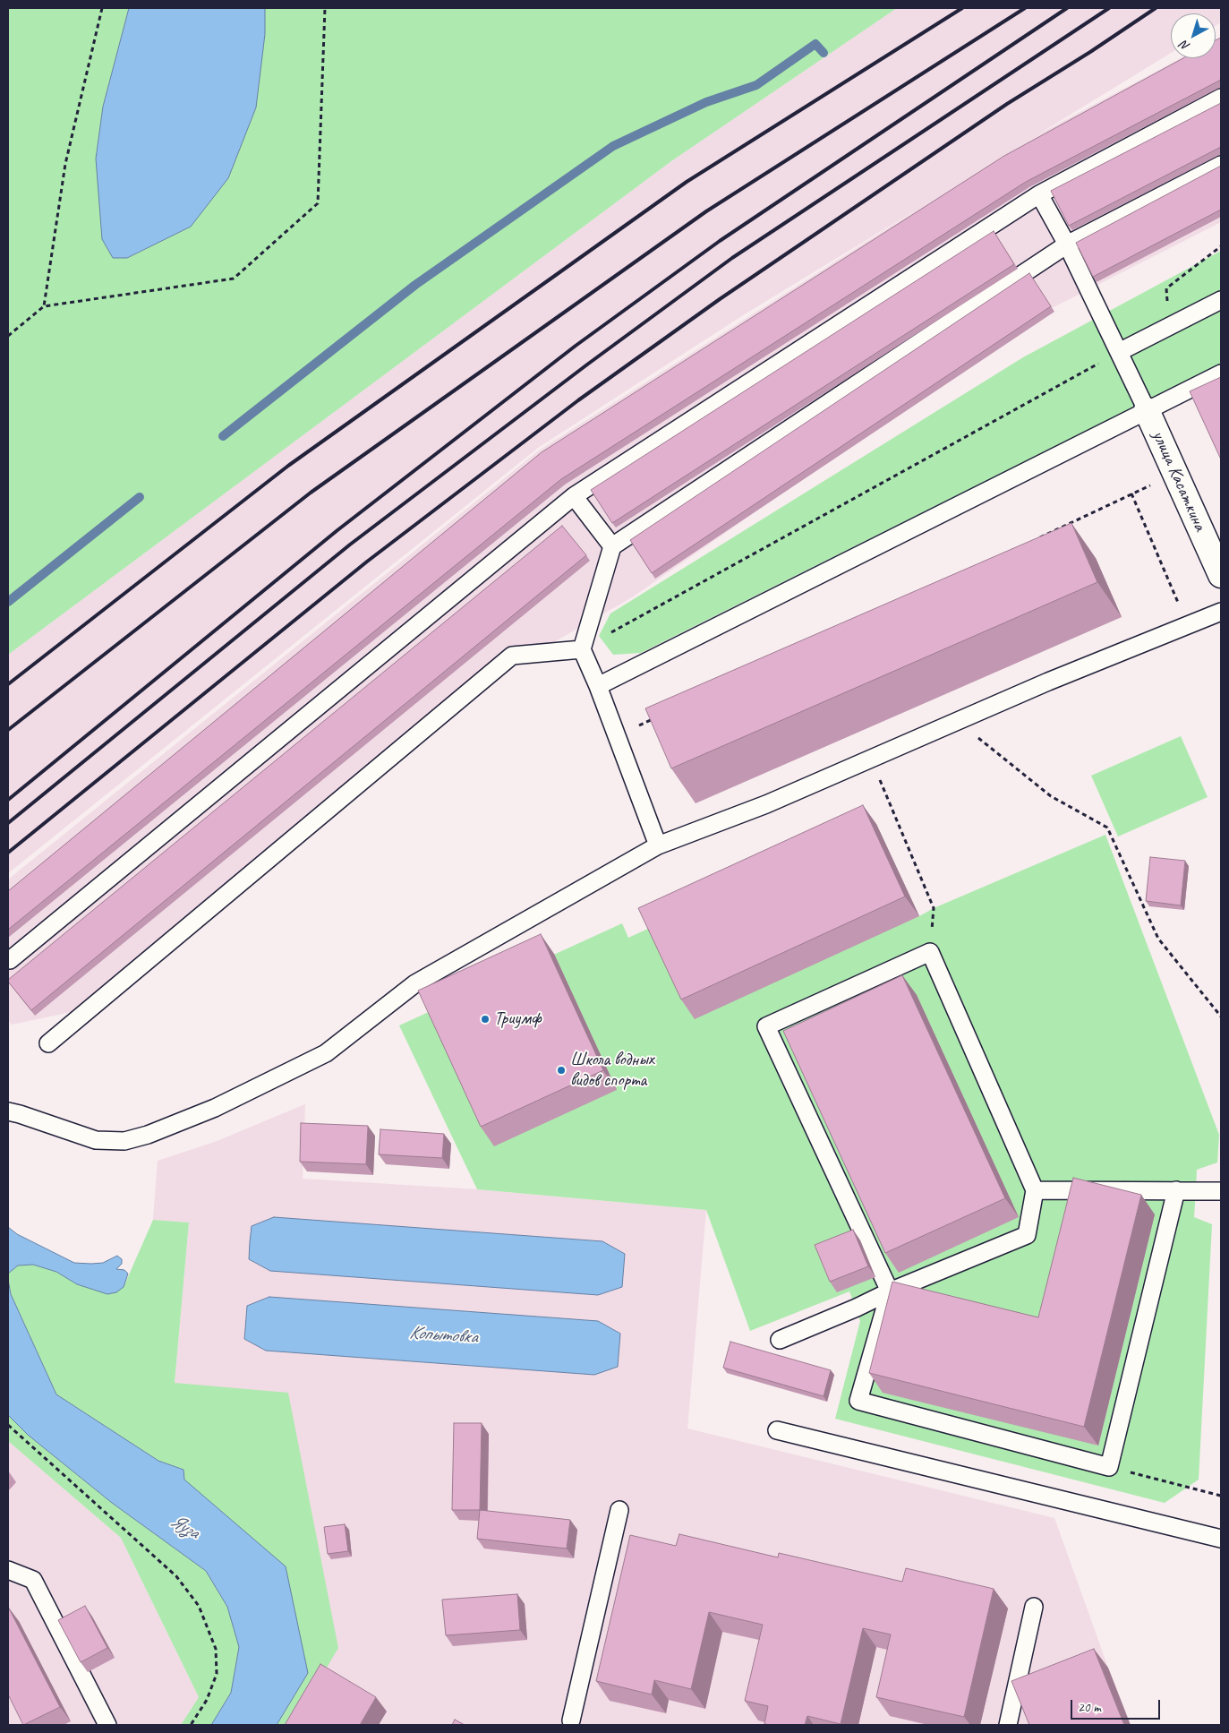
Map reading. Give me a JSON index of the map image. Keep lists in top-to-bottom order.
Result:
{
  "streets": {
    "street": ["улица Касаткина"]
  },
  "water": ["Копытовка", "Яуза"],
  "places": ["Триумф", "Школа водных видов спорта"],
  "scale_bar": "20 m",
  "north": "bottom left"
}
